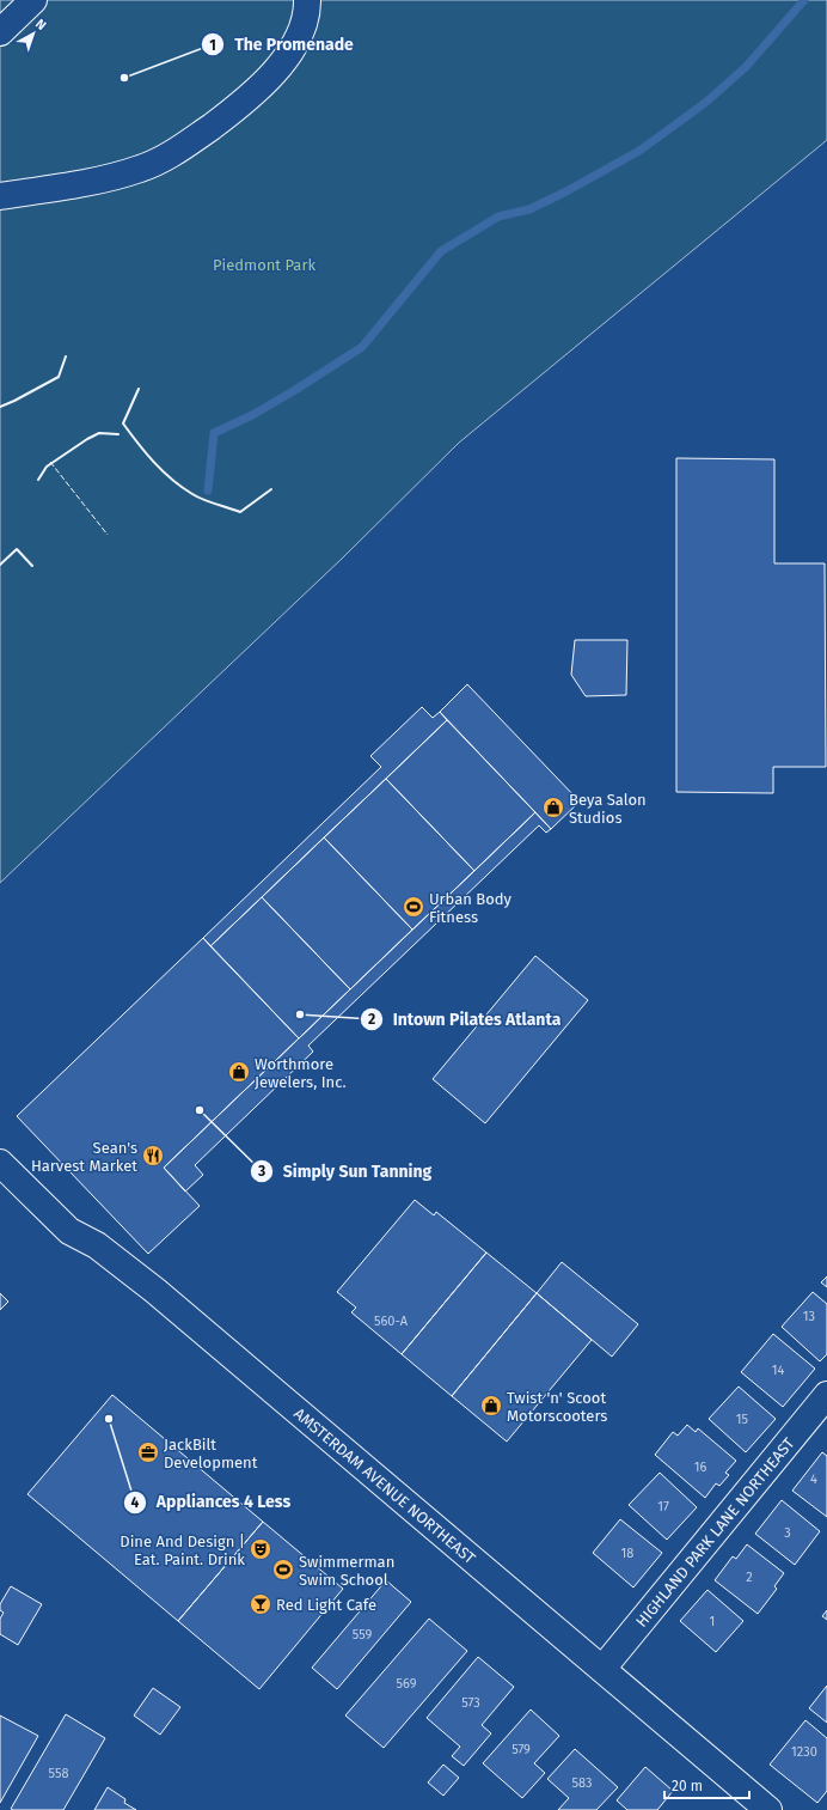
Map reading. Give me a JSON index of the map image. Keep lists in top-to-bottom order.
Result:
{
  "streets": {
    "street": ["AMSTERDAM AVENUE NORTHEAST", "HIGHLAND PARK LANE NORTHEAST"]
  },
  "crossings": [
    ["AMSTERDAM AVENUE NORTHEAST", "HIGHLAND PARK LANE NORTHEAST"]
  ],
  "parks": ["Piedmont Park"],
  "places": {
    "other": [
      "The Promenade",
      "Intown Pilates Atlanta",
      "Simply Sun Tanning",
      "Appliances 4 Less"
    ],
    "shop": ["Beya Salon Studios", "Worthmore Jewelers, Inc.", "Twist 'n' Scoot Motorscooters"],
    "sports": ["Urban Body Fitness", "Swimmerman Swim School"],
    "restaurant": ["Sean's Harvest Market"],
    "office": ["JackBilt Development"],
    "theatre": ["Dine And Design | Eat. Paint. Drink"],
    "bar": ["Red Light Cafe"]
  },
  "house_numbers": [
    "13",
    "560-A",
    "14",
    "15",
    "16",
    "4",
    "17",
    "3",
    "18",
    "2",
    "1",
    "559",
    "569",
    "573",
    "579",
    "1230",
    "558",
    "583"
  ],
  "scale_bar": "20 m",
  "north": "top right"
}
